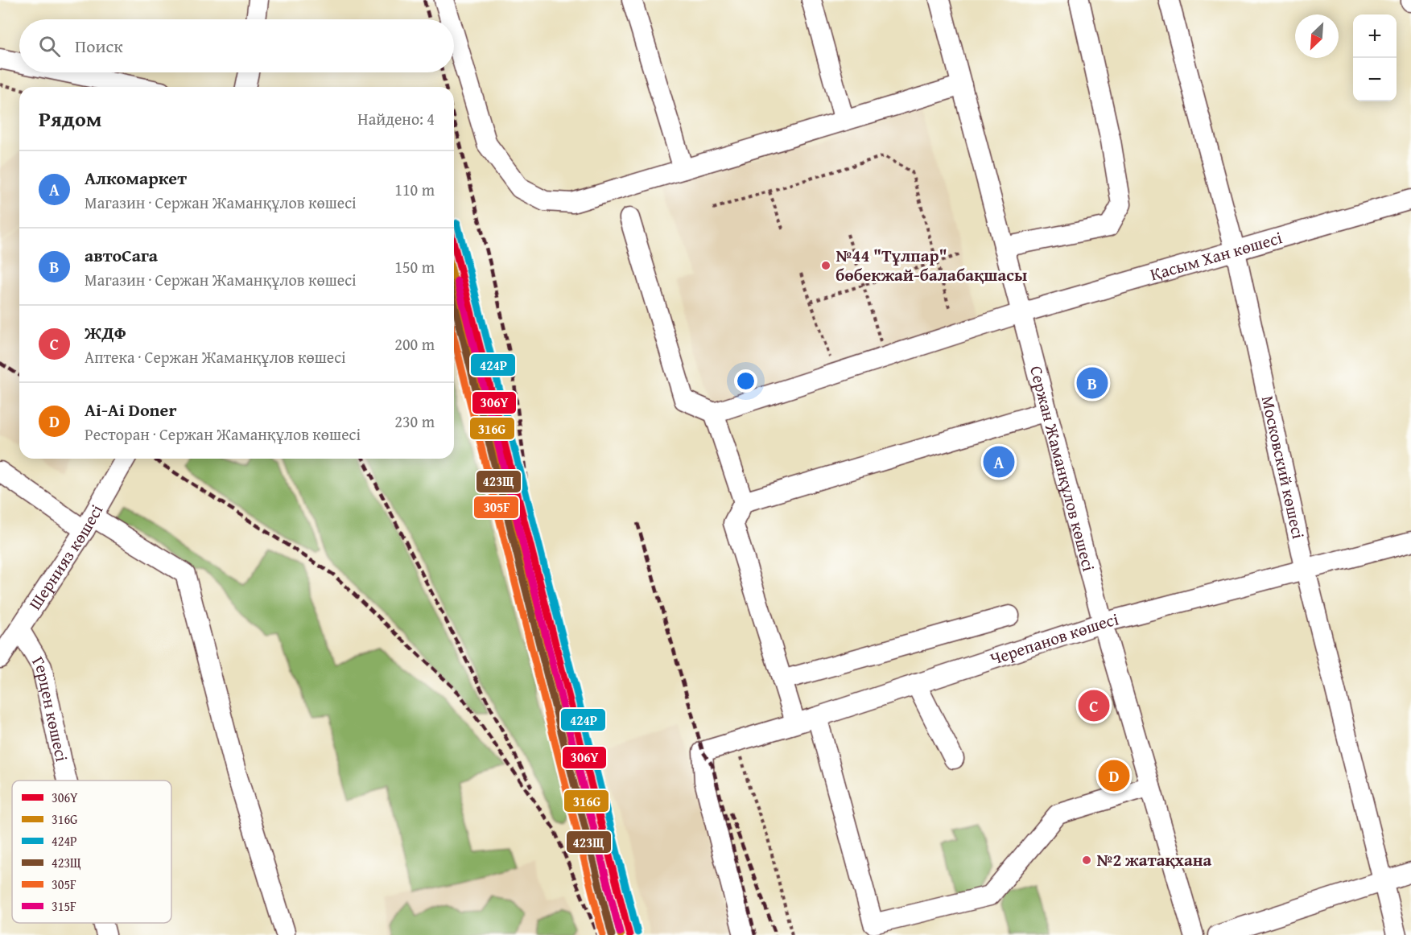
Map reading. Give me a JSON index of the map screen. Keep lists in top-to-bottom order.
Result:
{
  "streets": {
    "street": [
      "Қасым Хан көшесі",
      "Московский көшесі",
      "Сержан Жаманқұлов көшесі",
      "Шернияз көшесі",
      "Черепанов көшесі",
      "Герцен көшесі"
    ]
  },
  "crossings": [
    ["Қасым Хан көшесі", "Московский көшесі"],
    ["Қасым Хан көшесі", "Сержан Жаманқұлов көшесі"],
    ["Московский көшесі", "Черепанов көшесі"],
    ["Сержан Жаманқұлов көшесі", "Черепанов көшесі"],
    ["Шернияз көшесі", "Герцен көшесі"]
  ],
  "places": ["№44 \"Тұлпар\" бөбекжай-балабақшасы", "№2 жатақхана"],
  "lines": [
    "transit line 424Р",
    "transit line 306Y",
    "transit line 316G",
    "transit line 315F",
    "transit line 423Щ",
    "transit line 305F"
  ],
  "legend": [
    "306Y",
    "316G",
    "424Р",
    "423Щ",
    "305F",
    "315F"
  ],
  "north": "bottom left",
  "page": {
    "map_buttons": ["+", "−"],
    "search": "Поиск",
    "heading": ["Рядом", "Найдено: 4"],
    "list": [
      {
        "mark": "A",
        "name": "Алкомаркет",
        "note": "Магазин · Сержан Жаманқұлов көшесі",
        "value": "110 m"
      },
      {
        "mark": "B",
        "name": "автоСага",
        "note": "Магазин · Сержан Жаманқұлов көшесі",
        "value": "150 m"
      },
      {
        "mark": "C",
        "name": "ЖДФ",
        "note": "Аптека · Сержан Жаманқұлов көшесі",
        "value": "200 m"
      },
      {
        "mark": "D",
        "name": "Ai-Ai Doner",
        "note": "Ресторан · Сержан Жаманқұлов көшесі",
        "value": "230 m"
      }
    ],
    "pins": [
      "B",
      "A",
      "C",
      "D"
    ]
  }
}
